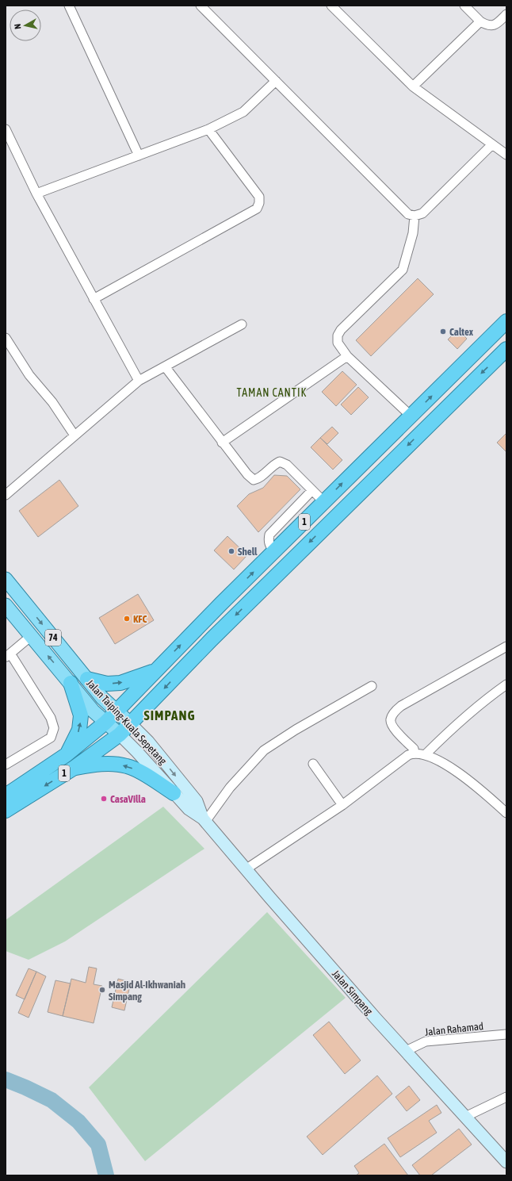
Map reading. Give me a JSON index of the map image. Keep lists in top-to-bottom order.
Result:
{
  "streets": {
    "highway": ["1"],
    "main road": ["74", "Jalan Taiping-Kuala Sepetang", "Jalan Simpang"],
    "street": ["Jalan Rahamad"]
  },
  "crossings": [
    ["1", "Jalan Taiping-Kuala Sepetang"],
    ["Jalan Taiping-Kuala Sepetang", "Jalan Simpang"],
    ["Jalan Simpang", "Jalan Rahamad"]
  ],
  "districts": ["TAMAN CANTIK", "SIMPANG"],
  "places": [
    "Caltex",
    "Shell",
    "KFC",
    "CasaVilla",
    "Masjid Al-Ikhwaniah Simpang"
  ],
  "north": "left"
}
